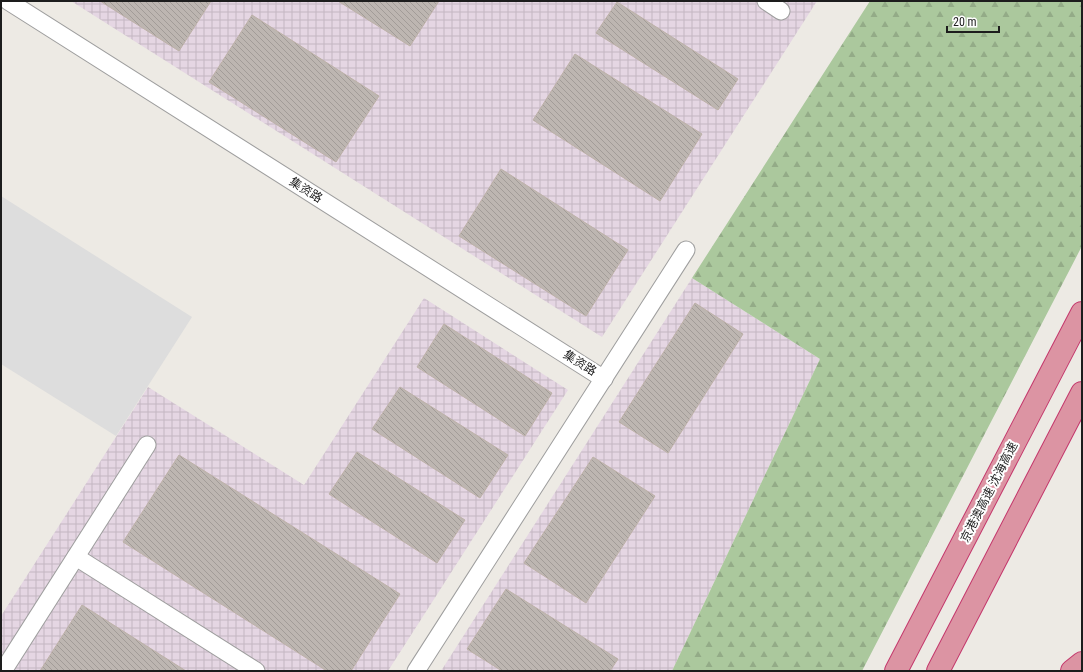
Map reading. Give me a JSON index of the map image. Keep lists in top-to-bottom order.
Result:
{
  "streets": {
    "highway": ["京港澳高速 沈海高速"],
    "street": ["集资路"]
  },
  "scale_bar": "20 m"
}
